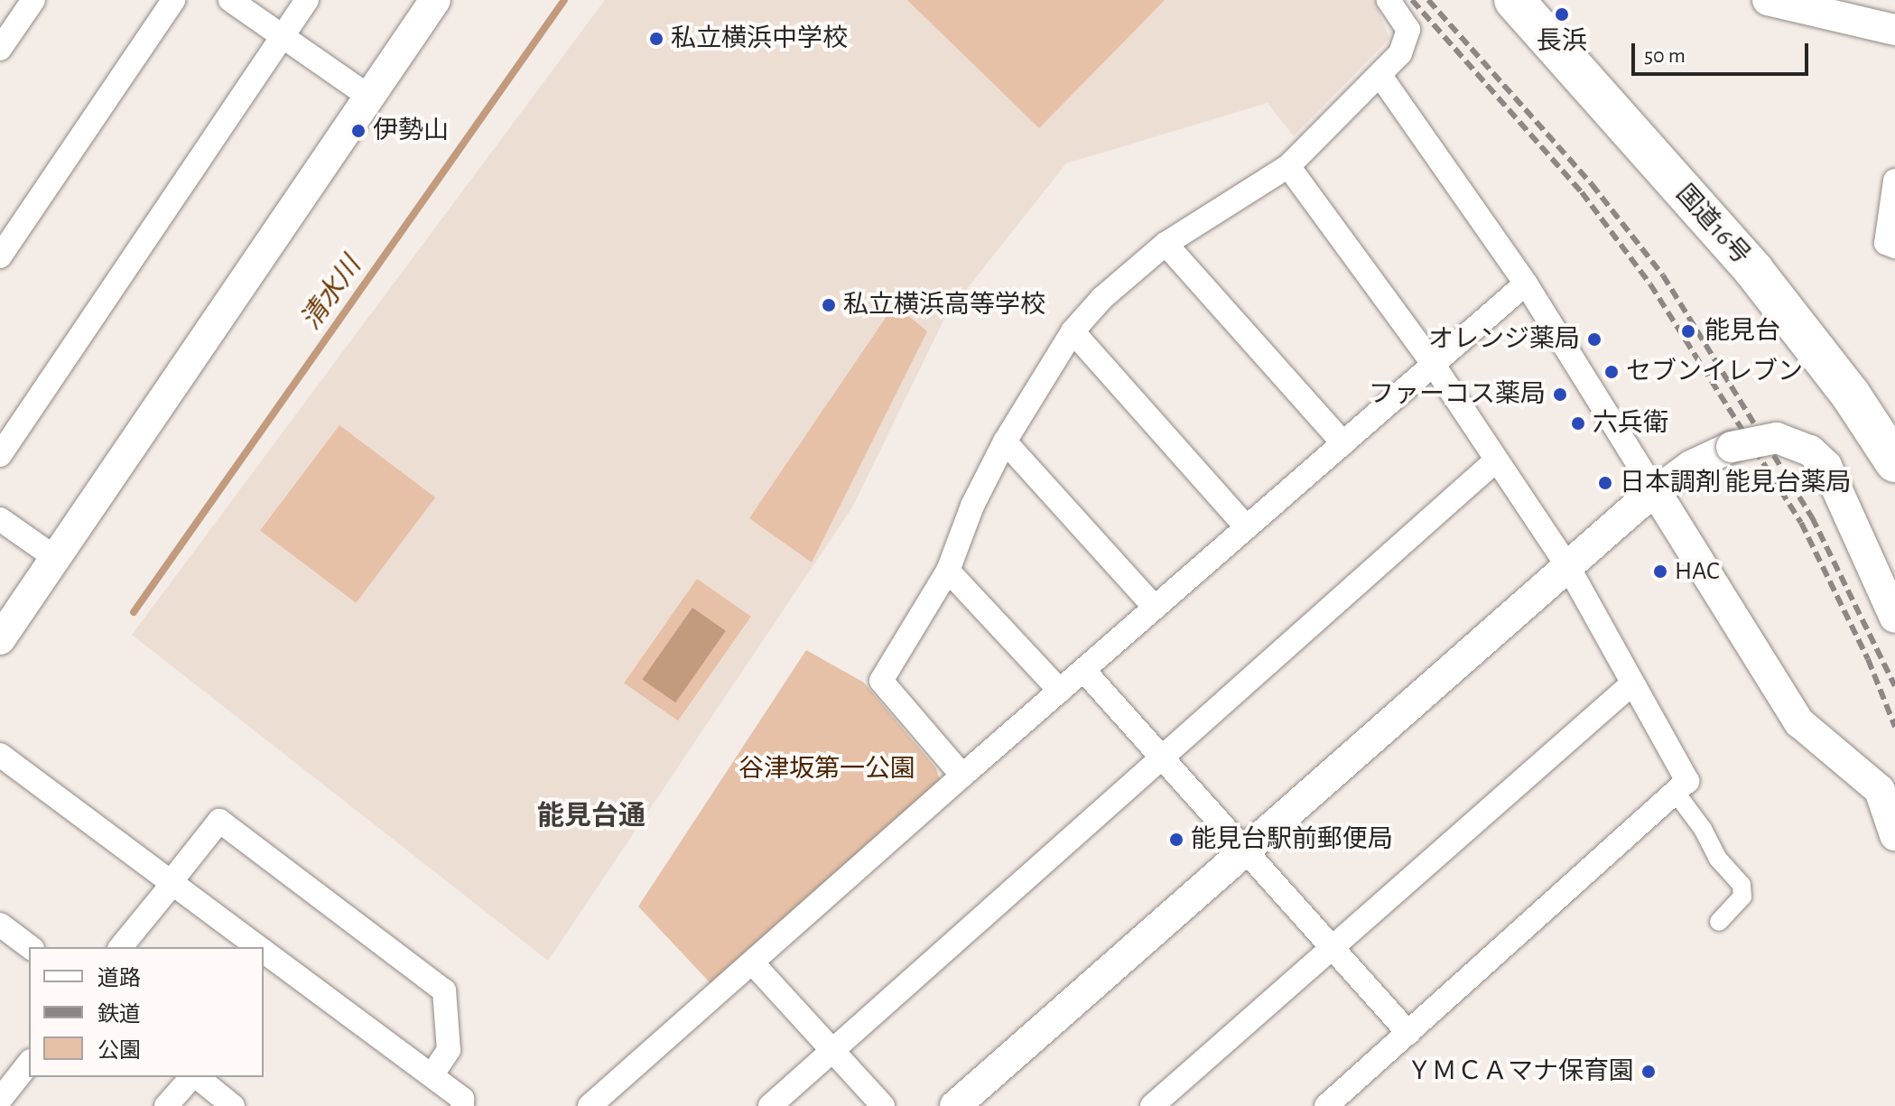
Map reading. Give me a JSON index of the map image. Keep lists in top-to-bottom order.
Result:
{
  "streets": {
    "highway": ["国道16号"]
  },
  "districts": ["能見台通"],
  "water": ["清水川"],
  "parks": ["谷津坂第一公園"],
  "places": [
    "長浜",
    "私立横浜中学校",
    "伊勢山",
    "私立横浜高等学校",
    "能見台",
    "オレンジ薬局",
    "セブンイレブン",
    "ファーコス薬局",
    "六兵衛",
    "日本調剤 能見台薬局",
    "HAC",
    "能見台駅前郵便局",
    "ＹＭＣＡマナ保育園"
  ],
  "legend": ["道路", "鉄道", "公園"],
  "scale_bar": "50 m"
}
